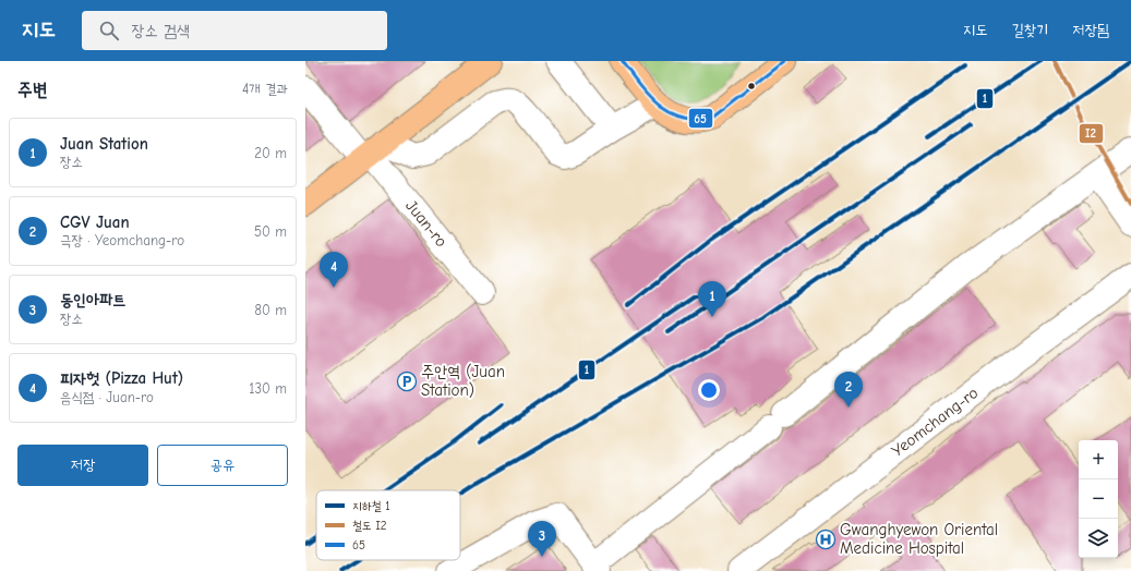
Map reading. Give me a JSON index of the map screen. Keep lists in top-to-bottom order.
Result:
{
  "streets": {
    "street": ["Juan-ro", "Yeomchang-ro"]
  },
  "places": {
    "parking": ["주안역 (Juan Station)"],
    "hospital": ["Gwanghyewon Oriental Medicine Hospital"]
  },
  "lines": ["metro line 1", "rail line I2", "transit line 65"],
  "legend": ["지하철 1", "철도 I2", "65"],
  "page": {
    "header": "지도",
    "search": "장소 검색",
    "nav": ["지도", "길찾기", "저장됨"],
    "heading": ["주변", "4개 결과"],
    "list": [
      {
        "mark": "1",
        "name": "Juan Station",
        "note": "장소",
        "value": "20 m"
      },
      {
        "mark": "2",
        "name": "CGV Juan",
        "note": "극장 · Yeomchang-ro",
        "value": "50 m"
      },
      {
        "mark": "3",
        "name": "동인아파트",
        "note": "장소",
        "value": "80 m"
      },
      {
        "mark": "4",
        "name": "피자헛 (Pizza Hut)",
        "note": "음식점 · Juan-ro",
        "value": "130 m"
      }
    ],
    "pins": [
      "4",
      "1",
      "2",
      "3"
    ],
    "buttons": ["저장", "공유"],
    "map_buttons": ["+", "−"]
  }
}
